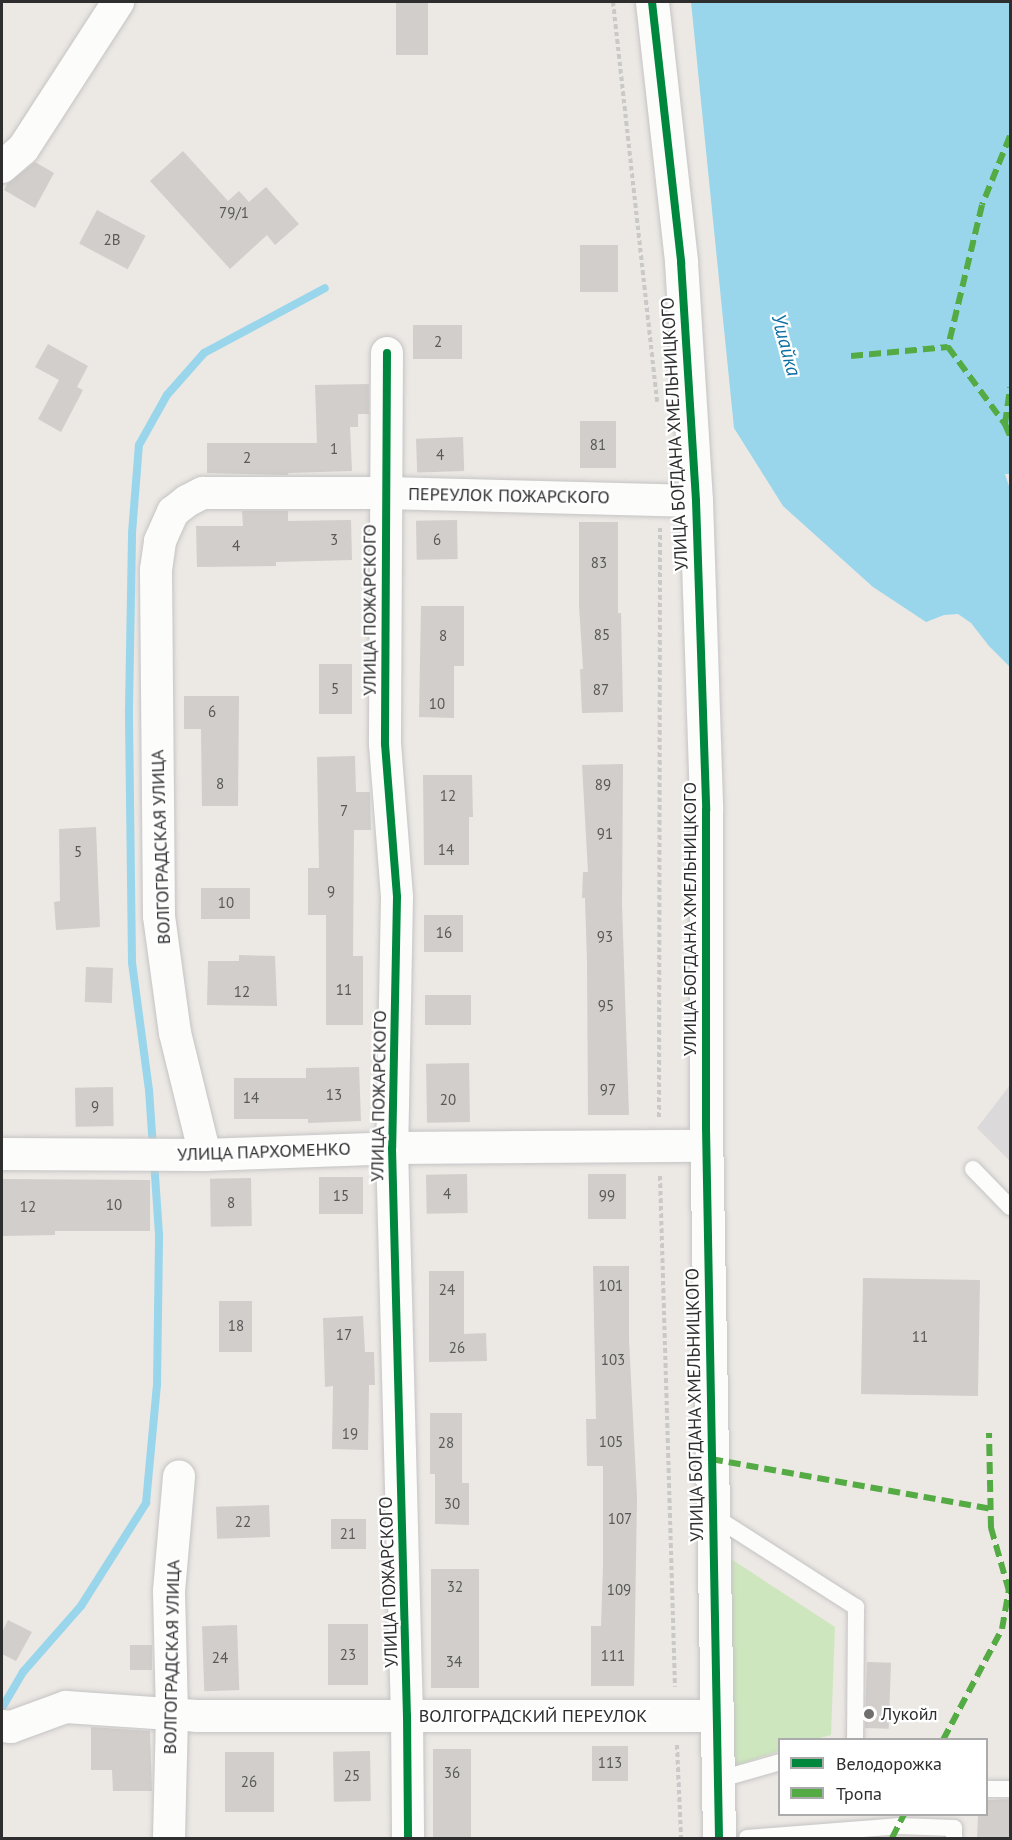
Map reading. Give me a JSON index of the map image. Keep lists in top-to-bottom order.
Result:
{
  "streets": {
    "street": [
      "УЛИЦА БОГДАНА ХМЕЛЬНИЦКОГО",
      "ПЕРЕУЛОК ПОЖАРСКОГО",
      "УЛИЦА ПОЖАРСКОГО",
      "ВОЛГОГРАДСКАЯ УЛИЦА",
      "УЛИЦА ПАРХОМЕНКО",
      "ВОЛГОГРАДСКИЙ ПЕРЕУЛОК"
    ]
  },
  "crossings": [
    ["УЛИЦА БОГДАНА ХМЕЛЬНИЦКОГО", "ПЕРЕУЛОК ПОЖАРСКОГО"],
    ["УЛИЦА БОГДАНА ХМЕЛЬНИЦКОГО", "УЛИЦА ПАРХОМЕНКО"],
    ["УЛИЦА БОГДАНА ХМЕЛЬНИЦКОГО", "ВОЛГОГРАДСКИЙ ПЕРЕУЛОК"],
    ["ПЕРЕУЛОК ПОЖАРСКОГО", "УЛИЦА ПОЖАРСКОГО"],
    ["ПЕРЕУЛОК ПОЖАРСКОГО", "ВОЛГОГРАДСКАЯ УЛИЦА"],
    ["УЛИЦА ПОЖАРСКОГО", "УЛИЦА ПАРХОМЕНКО"],
    ["УЛИЦА ПОЖАРСКОГО", "ВОЛГОГРАДСКИЙ ПЕРЕУЛОК"],
    ["ВОЛГОГРАДСКАЯ УЛИЦА", "УЛИЦА ПАРХОМЕНКО"],
    ["ВОЛГОГРАДСКАЯ УЛИЦА", "ВОЛГОГРАДСКИЙ ПЕРЕУЛОК"]
  ],
  "water": ["Ушайка"],
  "places": ["Лукойл"],
  "house_numbers": [
    "79/1",
    "2В",
    "2",
    "81",
    "1",
    "4",
    "2",
    "3",
    "6",
    "4",
    "83",
    "85",
    "8",
    "5",
    "87",
    "10",
    "6",
    "8",
    "89",
    "12",
    "7",
    "91",
    "14",
    "5",
    "9",
    "10",
    "16",
    "93",
    "11",
    "12",
    "95",
    "97",
    "13",
    "14",
    "20",
    "9",
    "4",
    "15",
    "99",
    "8",
    "10",
    "12",
    "101",
    "24",
    "18",
    "17",
    "11",
    "26",
    "103",
    "19",
    "105",
    "28",
    "30",
    "107",
    "22",
    "21",
    "32",
    "109",
    "23",
    "111",
    "24",
    "34",
    "113",
    "36",
    "25",
    "26"
  ],
  "legend": ["Велодорожка", "Тропа"]
}
